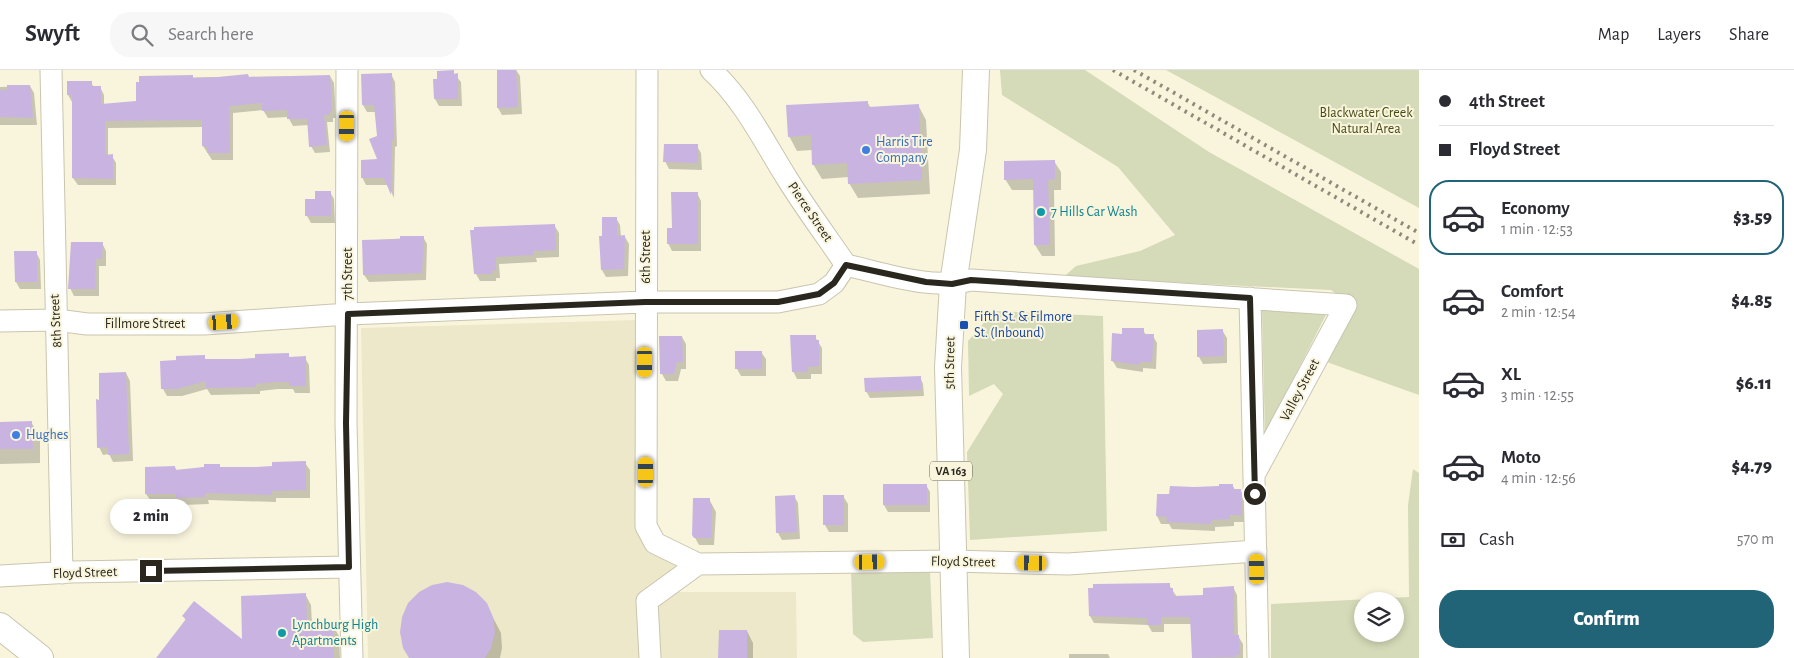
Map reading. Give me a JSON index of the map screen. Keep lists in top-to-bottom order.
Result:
{
  "streets": {
    "main road": ["5th Street", "VA 163"],
    "street": [
      "Pierce Street",
      "6th Street",
      "7th Street",
      "8th Street",
      "Fillmore Street",
      "Valley Street",
      "Floyd Street"
    ]
  },
  "crossings": [
    ["Pierce Street", "Fillmore Street"],
    ["6th Street", "Fillmore Street"],
    ["6th Street", "Floyd Street"],
    ["7th Street", "Fillmore Street"],
    ["7th Street", "Floyd Street"],
    ["8th Street", "Fillmore Street"],
    ["8th Street", "Floyd Street"],
    ["5th Street", "Floyd Street"]
  ],
  "parks": ["Blackwater Creek Natural Area"],
  "places": {
    "other": [
      "Harris Tire Company",
      "7 Hills Car Wash",
      "Hughes",
      "Lynchburg High Apartments"
    ],
    "transit": ["Fifth St. & Filmore St. (Inbound)"]
  },
  "page": {
    "header": "Swyft",
    "search": "Search here",
    "nav": ["Map", "Layers", "Share"],
    "banner": ["4th Street", "Floyd Street"],
    "list": [
      {
        "name": "Economy",
        "note": "1 min · 12:53",
        "value": "$3.59"
      },
      {
        "name": "Comfort",
        "note": "2 min · 12:54",
        "value": "$4.85"
      },
      {
        "name": "XL",
        "note": "3 min · 12:55",
        "value": "$6.11"
      },
      {
        "name": "Moto",
        "note": "4 min · 12:56",
        "value": "$4.79"
      }
    ],
    "bubble": "2 min",
    "pay": ["Cash", "570 m"],
    "buttons": "Confirm"
  }
}
